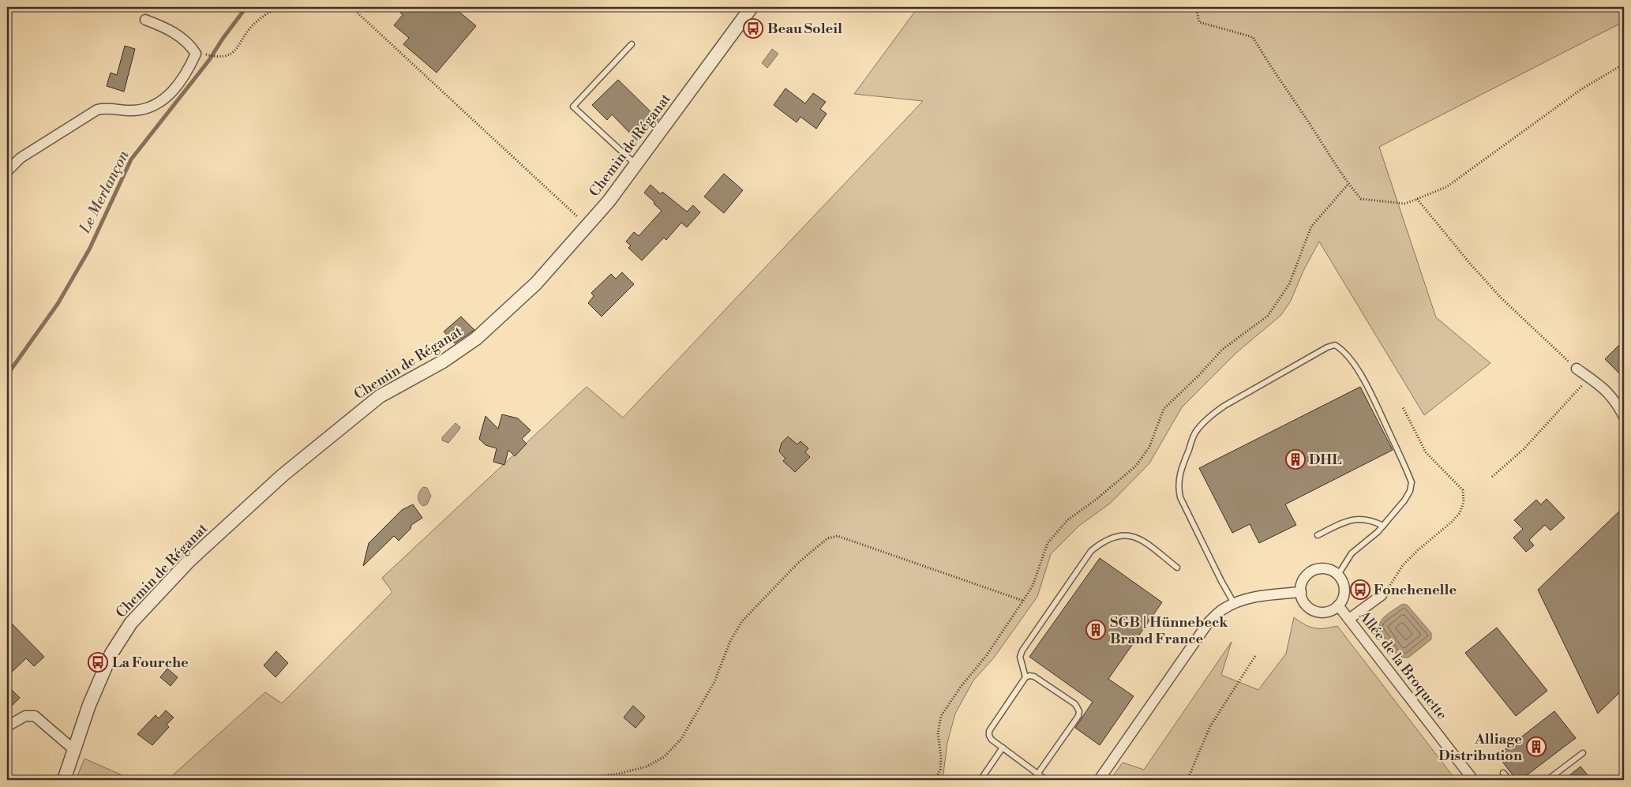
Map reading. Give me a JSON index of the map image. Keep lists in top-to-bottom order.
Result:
{
  "streets": {
    "street": ["Chemin de Réganat", "Allée de la Broquette"]
  },
  "water": ["Le Merlançon"],
  "places": {
    "bus stop": ["Beau Soleil", "Fonchenelle", "La Fourche"],
    "building": ["DHL", "SGB | Hünnebeck Brand France", "Alliage Distribution"]
  }
}
